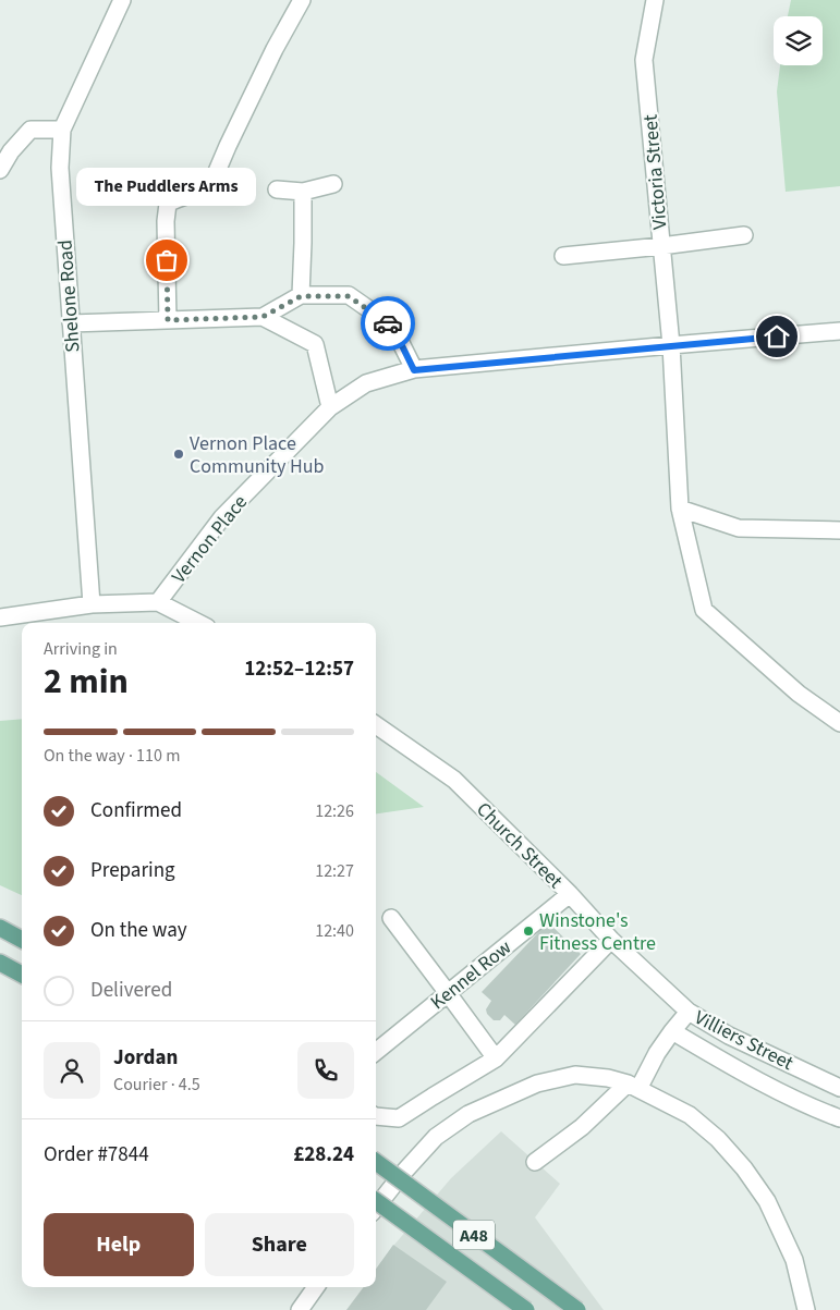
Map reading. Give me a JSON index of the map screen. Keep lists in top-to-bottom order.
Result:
{
  "streets": {
    "main road": ["A48"],
    "street": [
      "Victoria Street",
      "Shelone Road",
      "Vernon Place",
      "Church Street",
      "Kennel Row",
      "Villiers Street"
    ]
  },
  "crossings": [
    ["Victoria Street", "Vernon Place"],
    ["Church Street", "Kennel Row"],
    ["Church Street", "Villiers Street"]
  ],
  "places": ["The Puddlers Arms", "Vernon Place Community Hub", "Winstone's Fitness Centre"],
  "page": {
    "bubble": "The Puddlers Arms",
    "heading": ["2 min", "Arriving in", "12:52–12:57"],
    "panel": [
      "Jordan",
      "Courier · 4.5",
      "Order #7844",
      "£28.24"
    ],
    "bar": "On the way · 110 m",
    "list": [
      ["Confirmed", "12:26"],
      ["Preparing", "12:27"],
      ["On the way", "12:40"],
      "Delivered"
    ],
    "buttons": ["Help", "Share"]
  }
}
